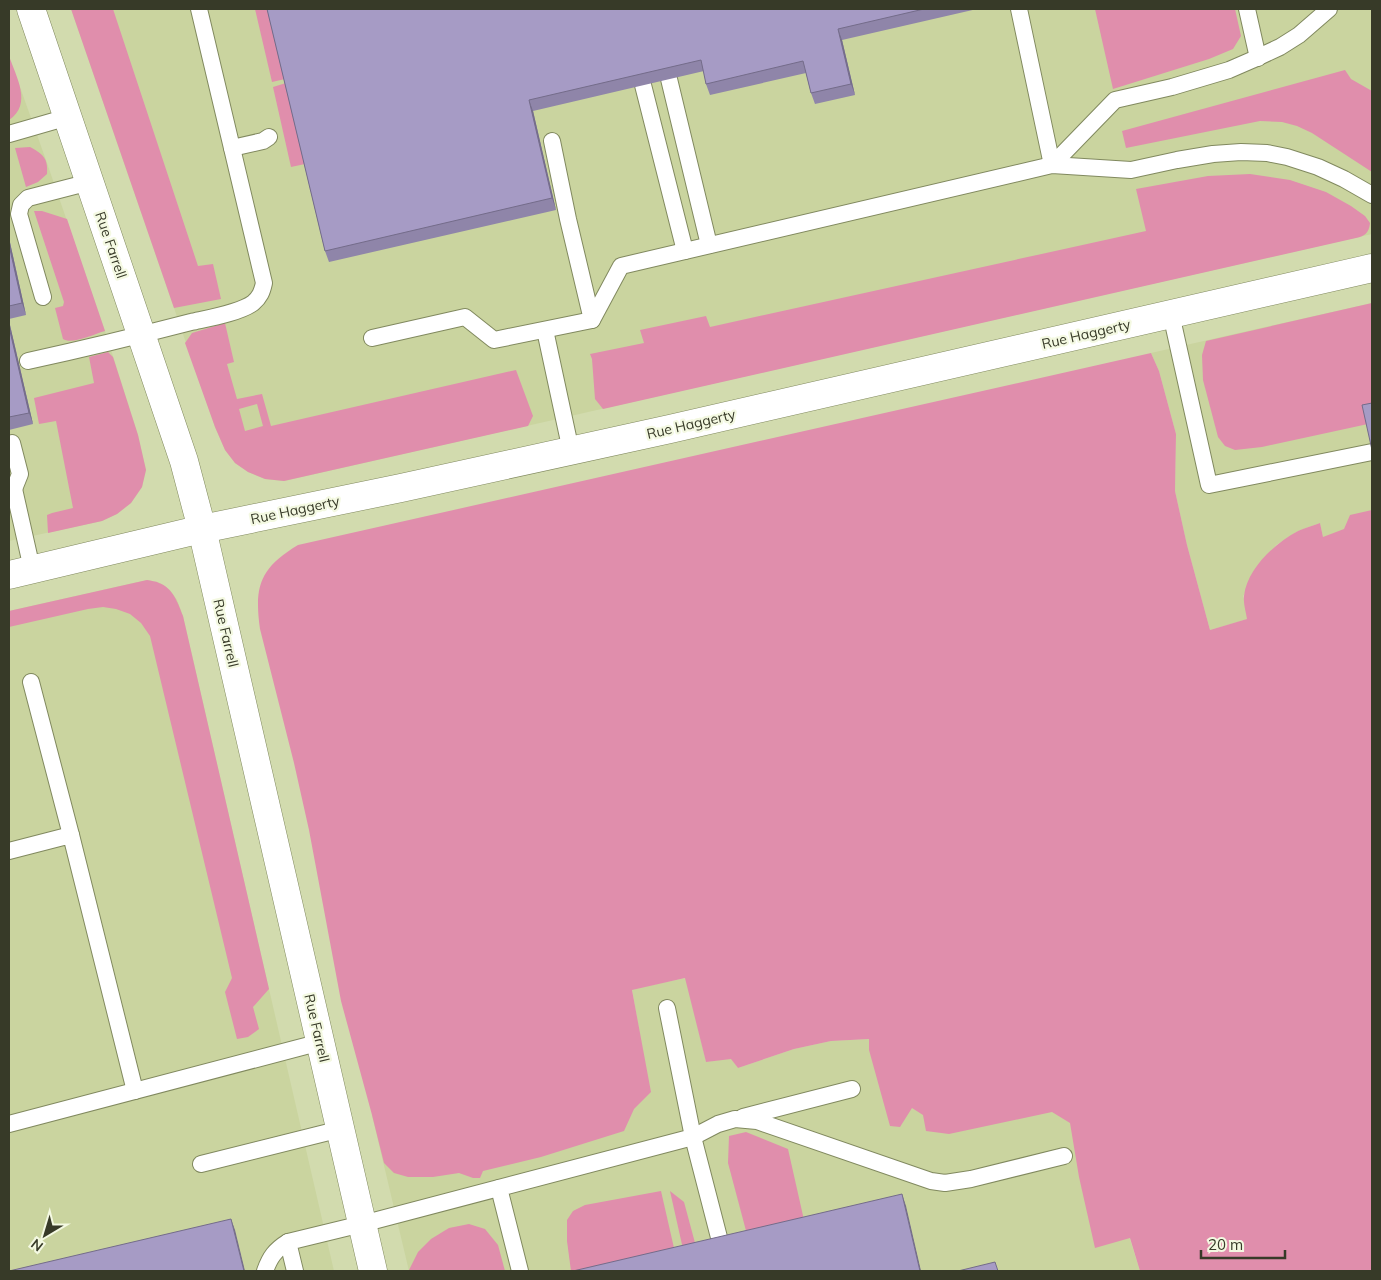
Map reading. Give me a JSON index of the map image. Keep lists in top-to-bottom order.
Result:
{
  "streets": {
    "street": ["Rue Farrell", "Rue Haggerty"]
  },
  "crossings": [
    ["Rue Farrell", "Rue Haggerty"]
  ],
  "scale_bar": "20 m",
  "north": "bottom left"
}
